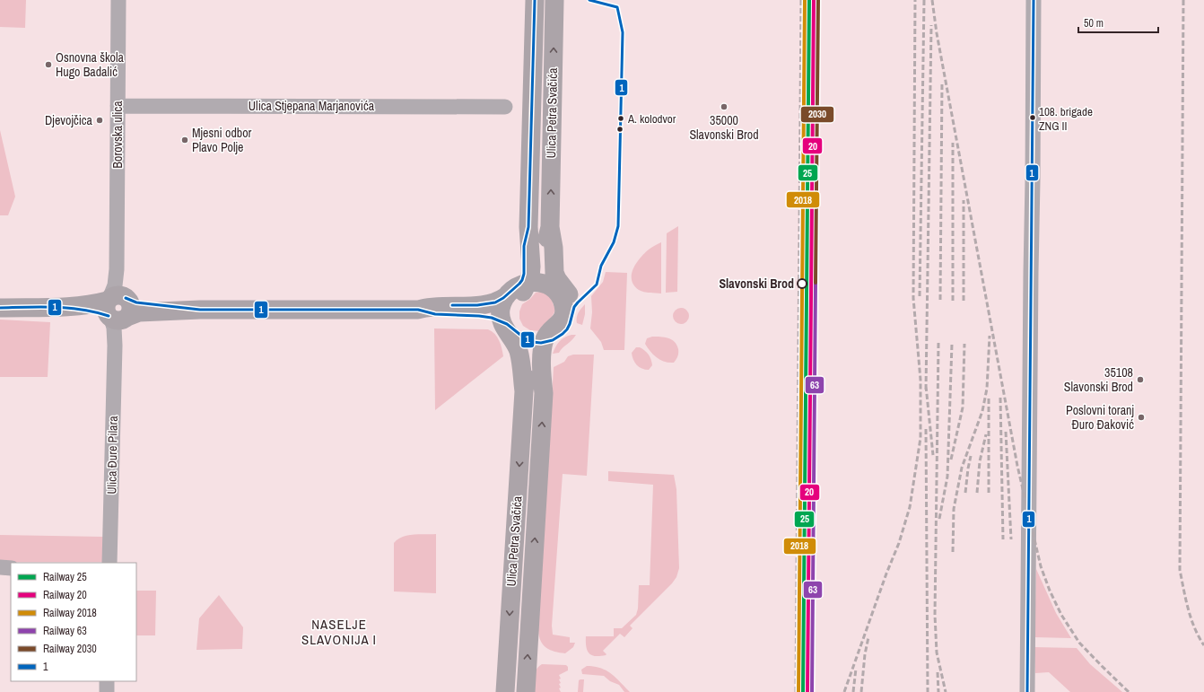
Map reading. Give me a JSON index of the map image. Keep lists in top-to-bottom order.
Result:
{
  "streets": {
    "main road": ["Ulica Petra Svačića"],
    "street": ["Ulica Stjepana Marjanovića", "Borovska ulica", "Ulica Đure Pilara"]
  },
  "crossings": [
    ["Ulica Stjepana Marjanovića", "Borovska ulica"],
    ["Borovska ulica", "Ulica Đure Pilara"]
  ],
  "districts": ["NASELJE SLAVONIJA I"],
  "places": [
    "Osnovna škola Hugo Badalić",
    "35000 Slavonski Brod",
    "108. brigade ZNG II",
    "A. kolodvor",
    "Djevojčica",
    "Mjesni odbor Plavo Polje",
    "Slavonski Brod",
    "35108 Slavonski Brod",
    "Poslovni toranj Đuro Đaković"
  ],
  "lines": [
    "rail line 25",
    "rail line 20",
    "rail line 2018",
    "rail line 2030",
    "transit line 1",
    "rail line 63"
  ],
  "legend": [
    "Railway 25",
    "Railway 20",
    "Railway 2018",
    "Railway 63",
    "Railway 2030",
    "1"
  ],
  "scale_bar": "50 m"
}
